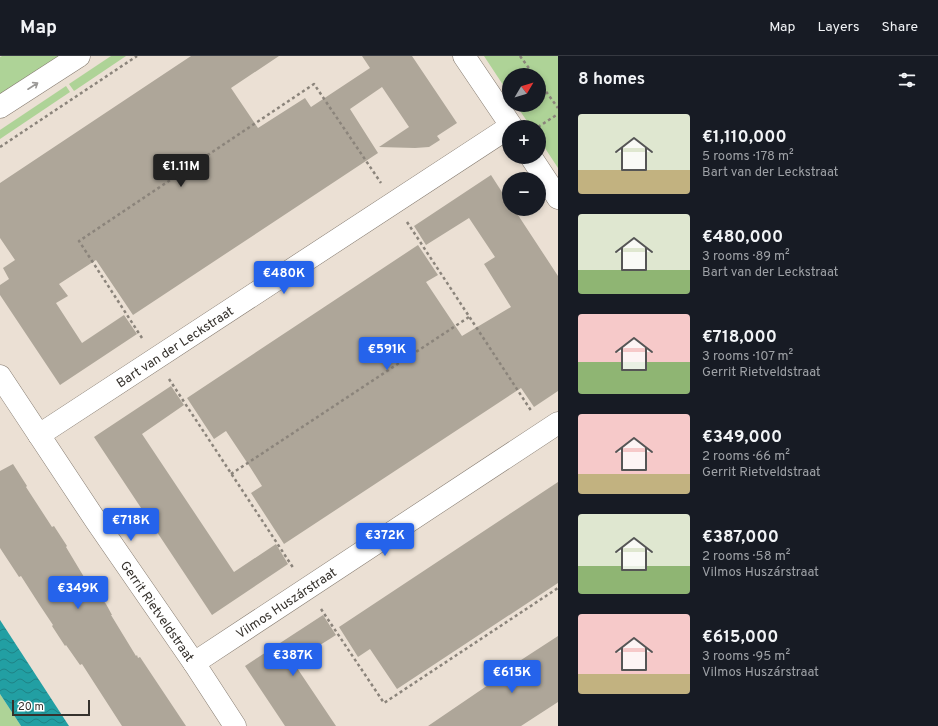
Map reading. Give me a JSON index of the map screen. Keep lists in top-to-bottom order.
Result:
{
  "streets": {
    "street": ["Bart van der Leckstraat", "Vilmos Huszárstraat", "Gerrit Rietveldstraat"]
  },
  "crossings": [
    ["Bart van der Leckstraat", "Gerrit Rietveldstraat"],
    ["Vilmos Huszárstraat", "Gerrit Rietveldstraat"]
  ],
  "scale_bar": "20 m",
  "north": "top right",
  "page": {
    "header": "Map",
    "nav": ["Map", "Layers", "Share"],
    "heading": "8 homes",
    "map_buttons": ["+", "−"],
    "list": [
      {
        "name": "€1,110,000",
        "note": "5 rooms · 178 m² · Bart van der Leckstraat"
      },
      {
        "name": "€480,000",
        "note": "3 rooms · 89 m² · Bart van der Leckstraat"
      },
      {
        "name": "€718,000",
        "note": "3 rooms · 107 m² · Gerrit Rietveldstraat"
      },
      {
        "name": "€349,000",
        "note": "2 rooms · 66 m² · Gerrit Rietveldstraat"
      },
      {
        "name": "€387,000",
        "note": "2 rooms · 58 m² · Vilmos Huszárstraat"
      },
      {
        "name": "€615,000",
        "note": "3 rooms · 95 m² · Vilmos Huszárstraat"
      }
    ],
    "price": [
      "€1.11M",
      "€480K",
      "€591K",
      "€718K",
      "€372K",
      "€349K",
      "€387K",
      "€615K"
    ],
    "scale": "20 m"
  }
}
